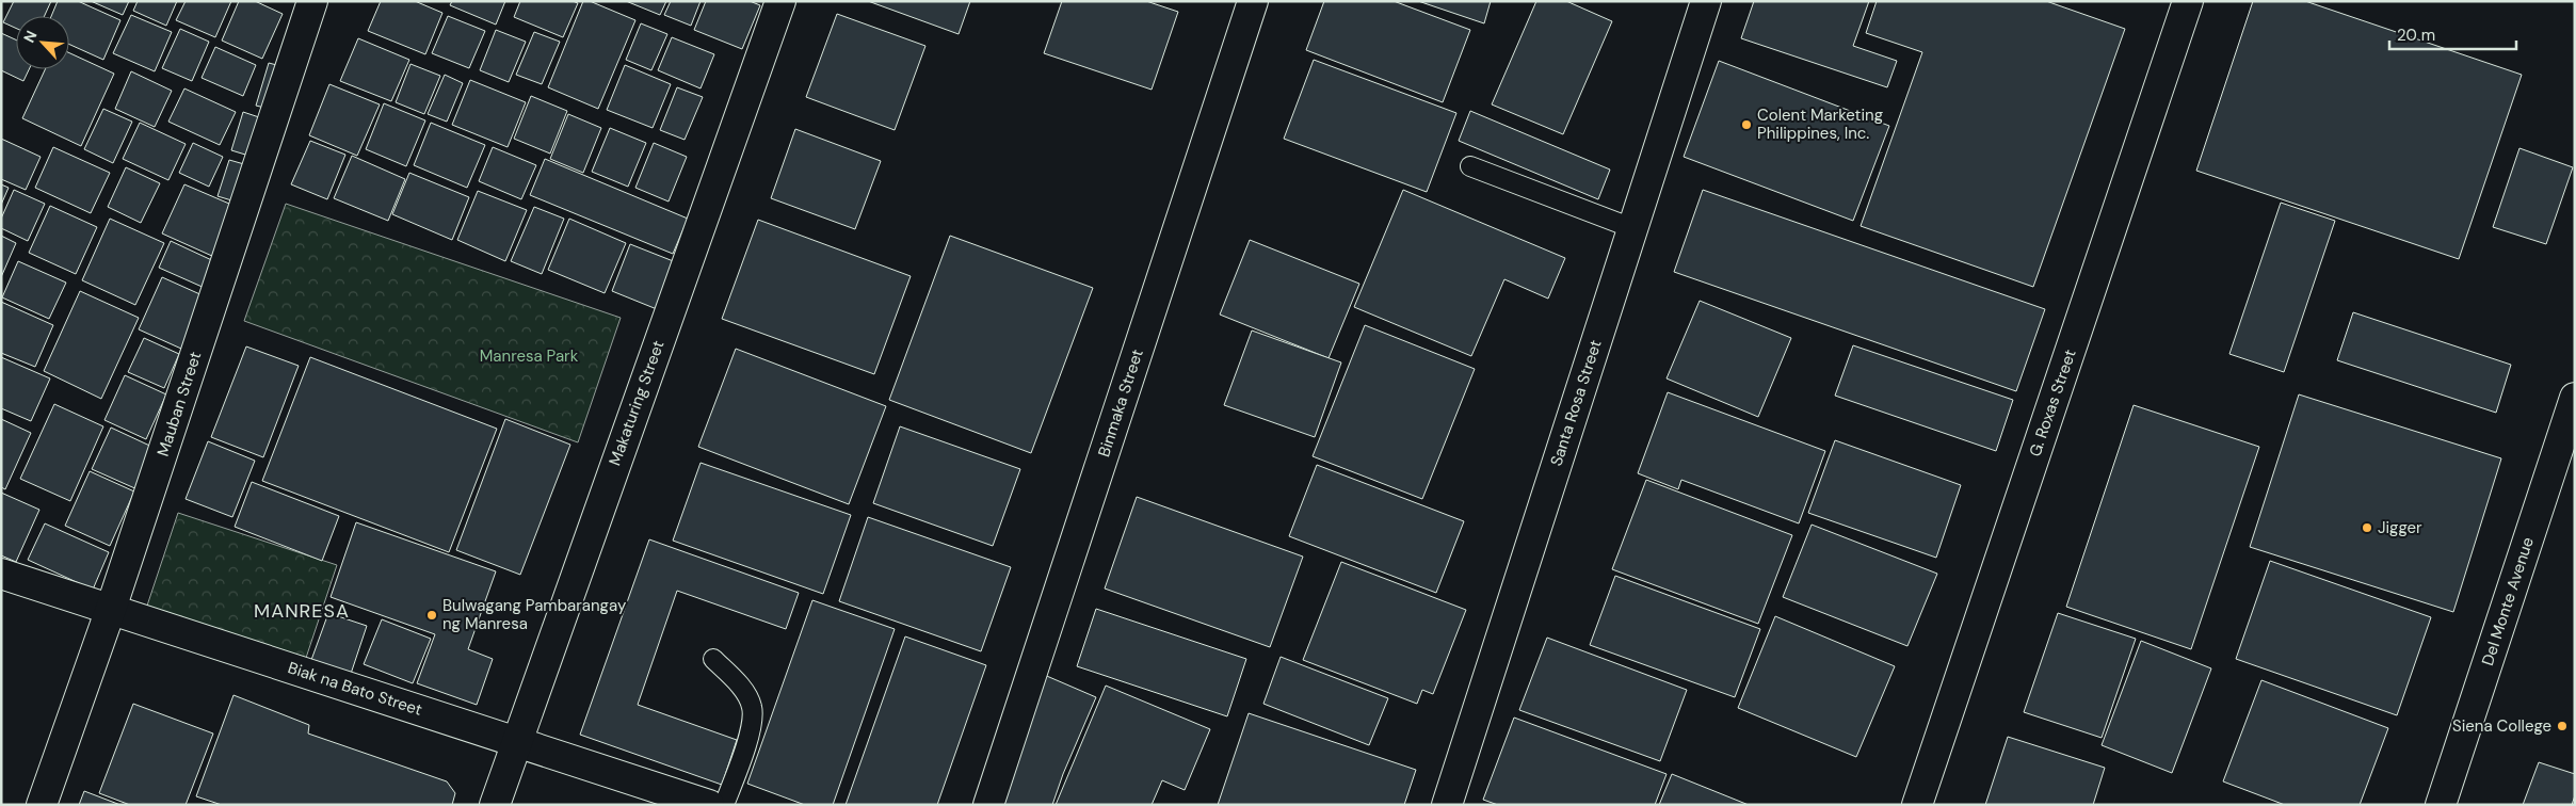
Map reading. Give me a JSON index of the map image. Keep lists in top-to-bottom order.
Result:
{
  "streets": {
    "street": [
      "Makaturing Street",
      "Binmaka Street",
      "Santa Rosa Street",
      "G. Roxas Street",
      "Mauban Street",
      "Del Monte Avenue",
      "Biak na Bato Street"
    ]
  },
  "crossings": [
    ["Makaturing Street", "Biak na Bato Street"],
    ["Mauban Street", "Biak na Bato Street"]
  ],
  "districts": ["MANRESA"],
  "parks": ["Manresa Park"],
  "places": [
    "Colent Marketing Philippines, Inc.",
    "Jigger",
    "Bulwagang Pambarangay ng Manresa",
    "Siena College"
  ],
  "scale_bar": "20 m",
  "north": "top left"
}
